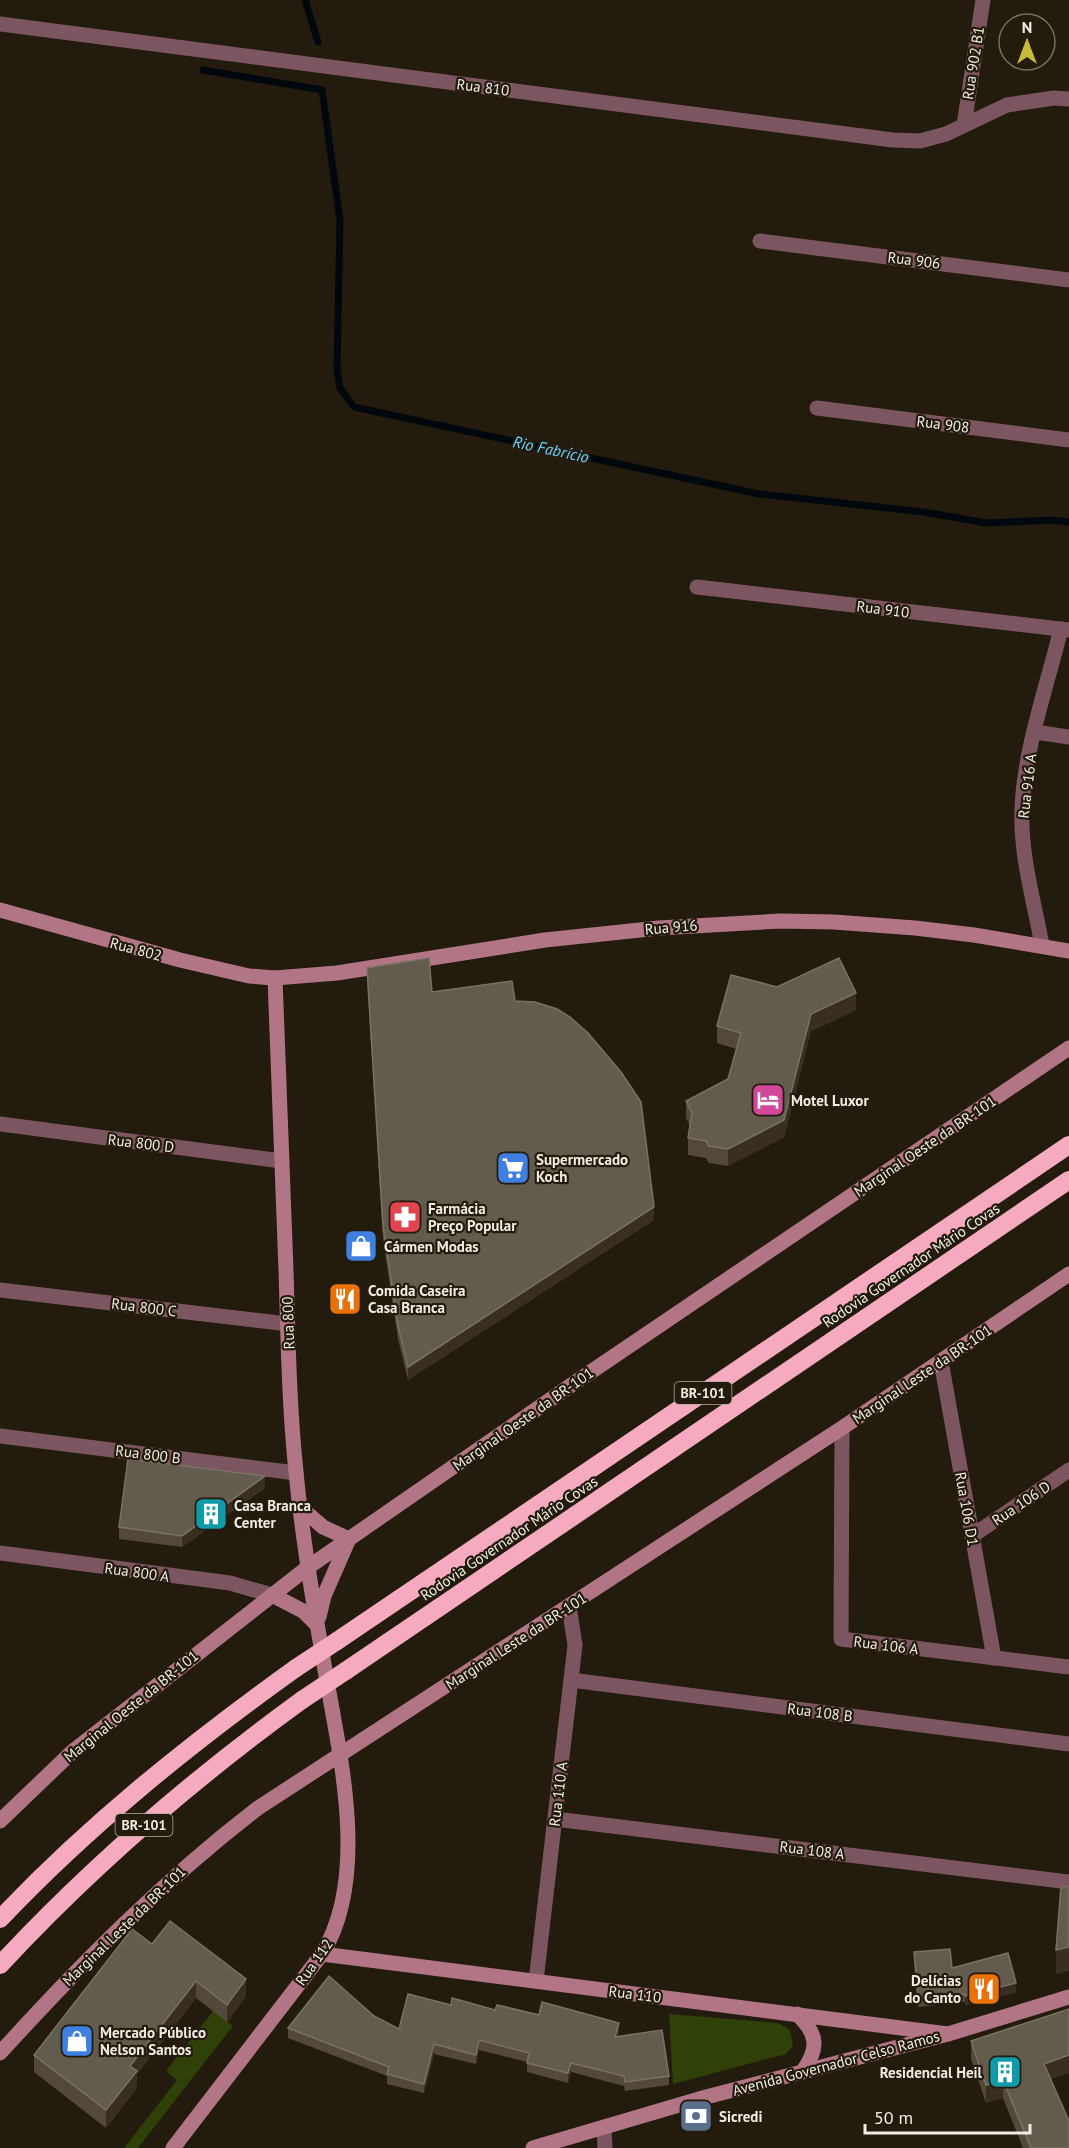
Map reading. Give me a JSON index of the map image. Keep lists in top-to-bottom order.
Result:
{
  "streets": {
    "highway": ["Rodovia Governador Mário Covas", "BR-101"],
    "main road": [
      "Rua 916",
      "Rua 802",
      "Marginal Oeste da BR-101",
      "Rua 800",
      "Marginal Leste da BR-101",
      "Rua 112",
      "Rua 110",
      "Avenida Governador Celso Ramos"
    ],
    "street": [
      "Rua 902 B1",
      "Rua 810",
      "Rua 906",
      "Rua 908",
      "Rua 910",
      "Rua 916 A",
      "Rua 800 D",
      "Rua 800 C",
      "Rua 800 B",
      "Rua 106 D",
      "Rua 106 D1",
      "Rua 800 A",
      "Rua 106 A",
      "Rua 108 B",
      "Rua 110 A",
      "Rua 108 A"
    ]
  },
  "crossings": [
    ["Rua 902 B1", "Rua 810"],
    ["Rua 910", "Rua 916 A"],
    ["Rua 916 A", "Rua 916"],
    ["Rua 916", "Rua 802"],
    ["Rua 916", "Rua 800"],
    ["Rua 802", "Rua 800"],
    ["Rua 800 D", "Rua 800"],
    ["Marginal Oeste da BR-101", "Rua 800"],
    ["Marginal Oeste da BR-101", "Rua 800 A"],
    ["Rua 800 C", "Rua 800"],
    ["Rua 800", "Rua 800 B"],
    ["Rua 800", "Rua 112"],
    ["Marginal Leste da BR-101", "Rua 106 D1"],
    ["Marginal Leste da BR-101", "Rua 106 A"],
    ["Marginal Leste da BR-101", "Rua 110 A"],
    ["Marginal Leste da BR-101", "Rua 112"],
    ["Rua 106 D", "Rua 106 D1"],
    ["Rua 106 D1", "Rua 106 A"],
    ["Rua 108 B", "Rua 110 A"],
    ["Rua 110 A", "Rua 108 A"],
    ["Rua 110 A", "Rua 110"],
    ["Rua 112", "Rua 110"],
    ["Rua 110", "Avenida Governador Celso Ramos"]
  ],
  "water": ["Rio Fabrício"],
  "places": {
    "hotel": ["Motel Luxor"],
    "supermarket": ["Supermercado Koch"],
    "pharmacy": ["Farmácia Preço Popular"],
    "shop": ["Cármen Modas", "Mercado Público Nelson Santos"],
    "restaurant": ["Comida Caseira Casa Branca", "Delícias do Canto"],
    "building": ["Casa Branca Center", "Residencial Heil"],
    "bank": ["Sicredi"]
  },
  "scale_bar": "50 m",
  "north": "top"
}
